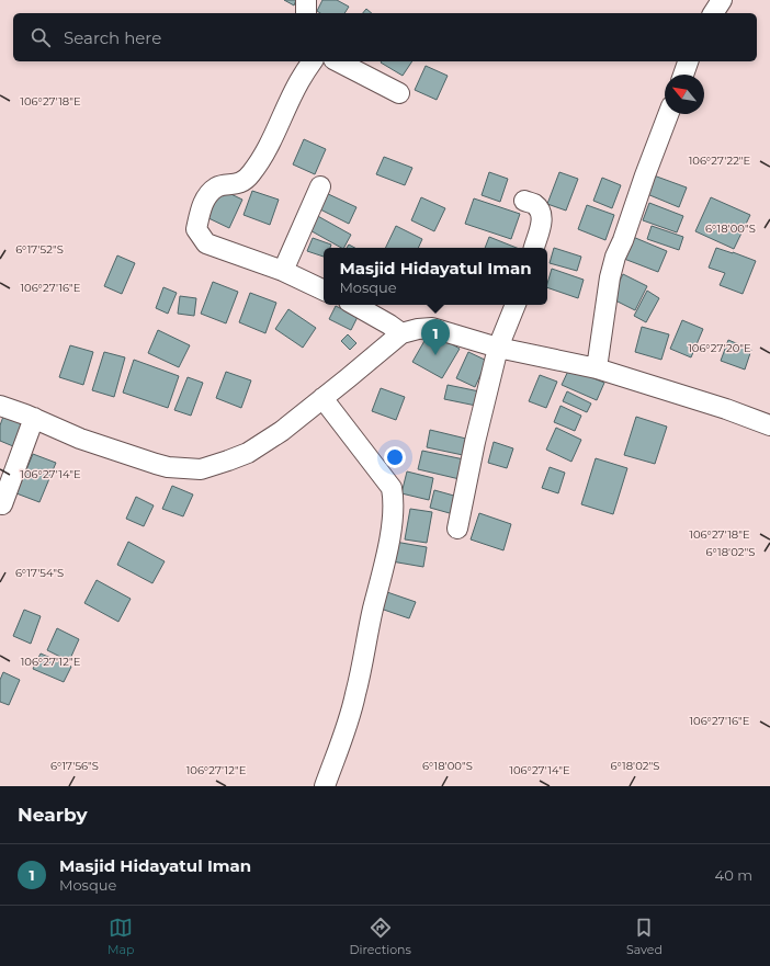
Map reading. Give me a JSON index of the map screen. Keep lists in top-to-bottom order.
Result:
{
  "north": "top left",
  "page": {
    "search": "Search here",
    "popup": ["Masjid Hidayatul Iman", "Mosque"],
    "pins": "1",
    "heading": "Nearby",
    "list": [
      {
        "mark": "1",
        "name": "Masjid Hidayatul Iman",
        "note": "Mosque",
        "value": "40 m"
      }
    ],
    "nav": ["Map", "Directions", "Saved"]
  },
  "coordinates": [
    "106°27'18\"E",
    "106°27'22\"E",
    "6°18'00\"S",
    "6°17'52\"S",
    "106°27'16\"E",
    "106°27'20\"E",
    "106°27'14\"E",
    "6°18'02\"S",
    "6°17'54\"S",
    "106°27'12\"E",
    "6°17'56\"S"
  ]
}
